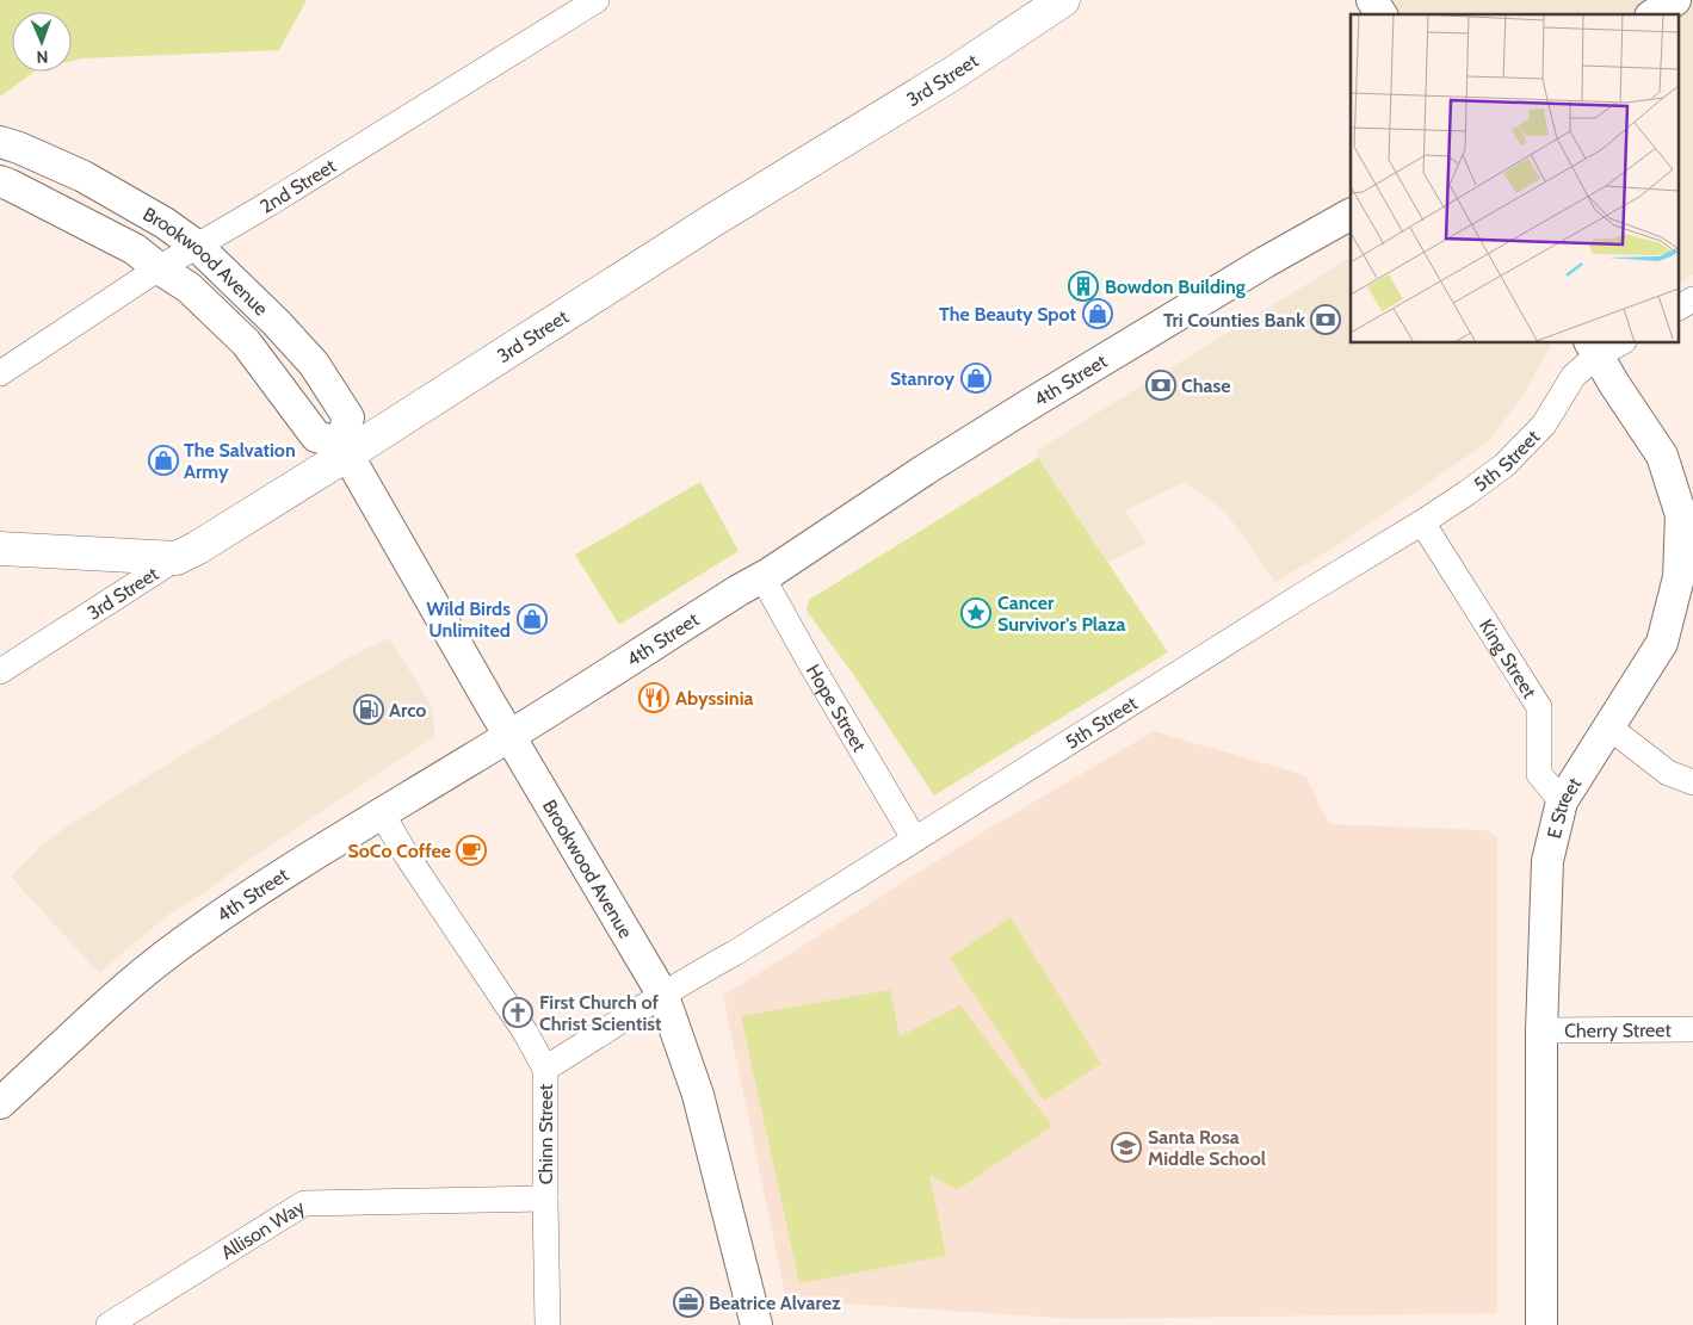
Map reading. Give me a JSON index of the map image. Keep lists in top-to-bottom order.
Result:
{
  "streets": {
    "main road": ["3rd Street"],
    "street": [
      "2nd Street",
      "Brookwood Avenue",
      "4th Street",
      "5th Street",
      "King Street",
      "Hope Street",
      "E Street",
      "Cherry Street",
      "Chinn Street",
      "Allison Way"
    ]
  },
  "crossings": [
    ["3rd Street", "Brookwood Avenue"],
    ["2nd Street", "Brookwood Avenue"],
    ["Brookwood Avenue", "4th Street"],
    ["Brookwood Avenue", "5th Street"],
    ["4th Street", "Hope Street"],
    ["4th Street", "Chinn Street"],
    ["5th Street", "King Street"],
    ["5th Street", "Hope Street"],
    ["5th Street", "E Street"],
    ["5th Street", "Chinn Street"],
    ["King Street", "E Street"],
    ["E Street", "Cherry Street"],
    ["Chinn Street", "Allison Way"]
  ],
  "places": {
    "building": ["Bowdon Building"],
    "shop": [
      "The Beauty Spot",
      "Stanroy",
      "The Salvation Army",
      "Wild Birds Unlimited"
    ],
    "bank": ["Tri Counties Bank", "Chase"],
    "place": ["Cancer Survivor's Plaza"],
    "restaurant": ["Abyssinia"],
    "fuel station": ["Arco"],
    "cafe": ["SoCo Coffee"],
    "church": ["First Church of Christ Scientist"],
    "school or university": ["Santa Rosa Middle School"],
    "office": ["Beatrice Alvarez"]
  },
  "north": "bottom"
}
